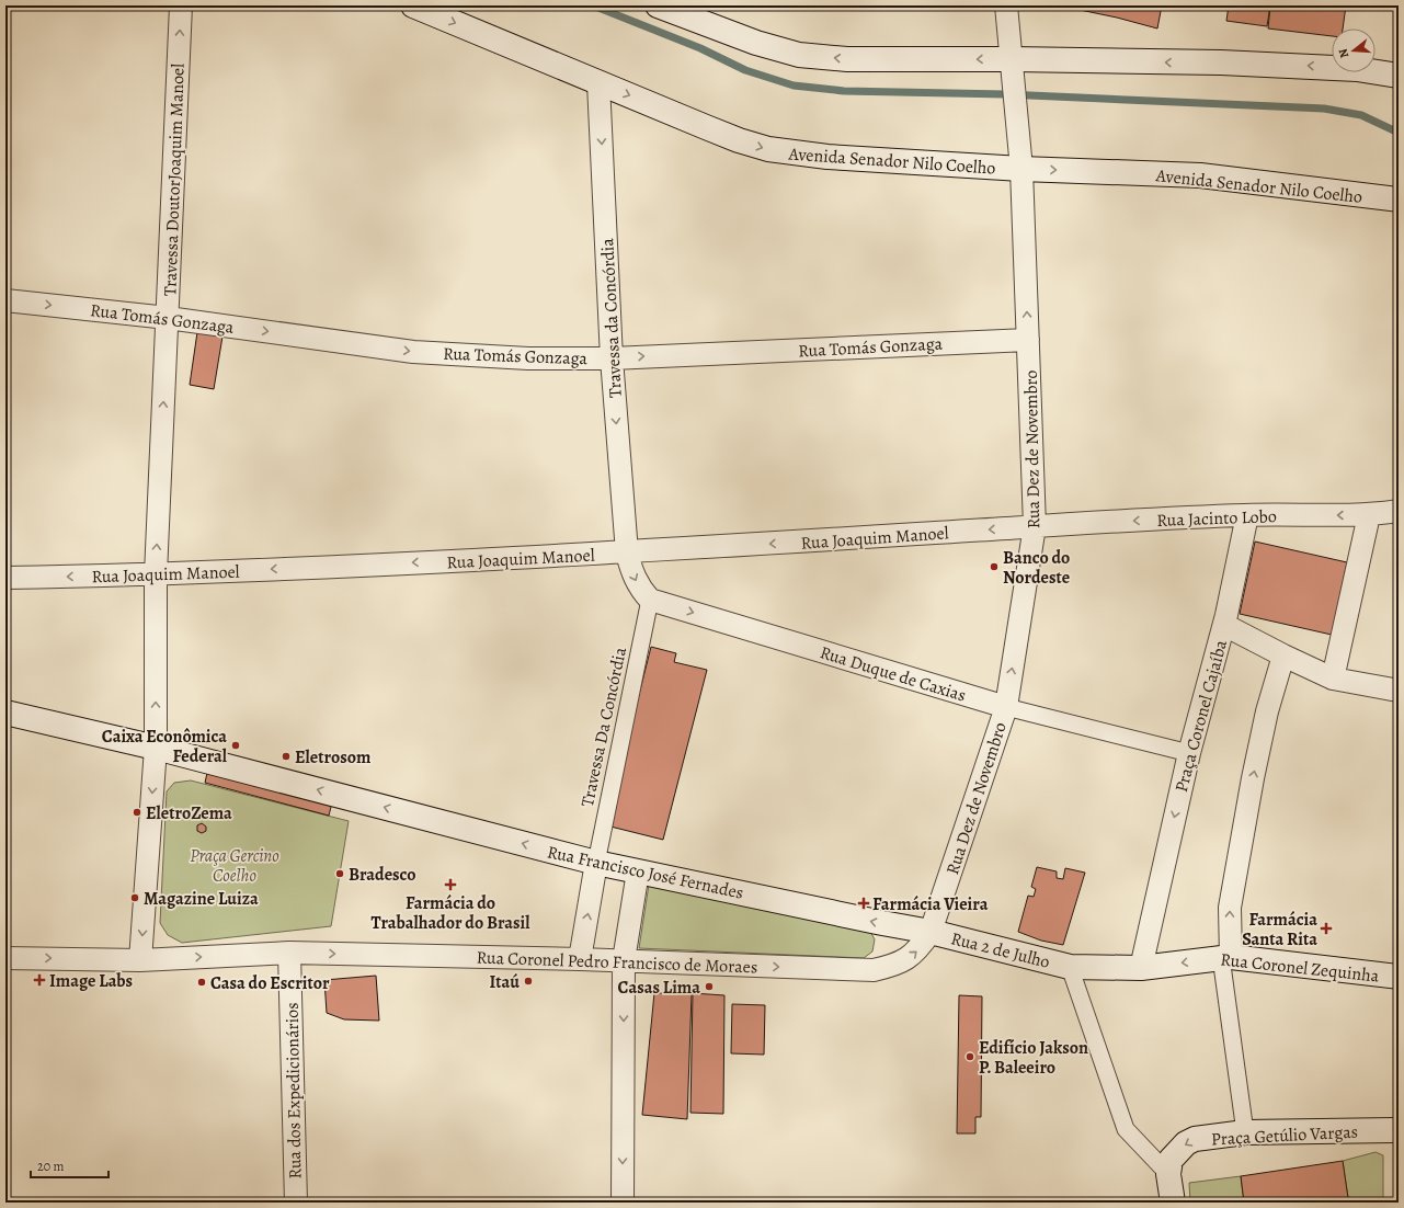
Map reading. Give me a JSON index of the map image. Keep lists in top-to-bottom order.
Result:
{
  "streets": {
    "main road": [
      "Avenida Senador Nilo Coelho",
      "Rua Francisco José Fernades",
      "Rua 2 de Julho",
      "Rua Coronel Zequinha",
      "Praça Getúlio Vargas"
    ],
    "street": [
      "Travessa DoutorJoaquim Manoel",
      "Rua Tomás Gonzaga",
      "Travessa da Concórdia",
      "Rua Dez de Novembro",
      "Rua Jacinto Lobo",
      "Rua Joaquim Manoel",
      "Rua Duque de Caxias",
      "Praça Coronel Cajaíba",
      "Travessa Da Concórdia",
      "Rua Coronel Pedro Francisco de Moraes",
      "Rua dos Expedicionários"
    ]
  },
  "crossings": [
    ["Avenida Senador Nilo Coelho", "Travessa da Concórdia"],
    ["Avenida Senador Nilo Coelho", "Rua Dez de Novembro"],
    ["Travessa DoutorJoaquim Manoel", "Rua Tomás Gonzaga"],
    ["Travessa DoutorJoaquim Manoel", "Rua Joaquim Manoel"],
    ["Travessa DoutorJoaquim Manoel", "Rua Francisco José Fernades"],
    ["Rua Tomás Gonzaga", "Travessa da Concórdia"],
    ["Rua Tomás Gonzaga", "Rua Dez de Novembro"],
    ["Travessa da Concórdia", "Rua Joaquim Manoel"],
    ["Rua Dez de Novembro", "Rua Jacinto Lobo"],
    ["Rua Dez de Novembro", "Rua Joaquim Manoel"],
    ["Rua Dez de Novembro", "Rua Duque de Caxias"],
    ["Rua Dez de Novembro", "Rua Francisco José Fernades"],
    ["Rua Dez de Novembro", "Rua 2 de Julho"],
    ["Rua Dez de Novembro", "Rua Coronel Pedro Francisco de Moraes"],
    ["Rua Jacinto Lobo", "Rua Joaquim Manoel"],
    ["Rua Duque de Caxias", "Praça Coronel Cajaíba"],
    ["Rua Duque de Caxias", "Travessa Da Concórdia"],
    ["Praça Coronel Cajaíba", "Rua Coronel Zequinha"],
    ["Travessa Da Concórdia", "Rua Francisco José Fernades"],
    ["Rua Francisco José Fernades", "Rua 2 de Julho"],
    ["Rua Francisco José Fernades", "Rua Coronel Pedro Francisco de Moraes"],
    ["Rua 2 de Julho", "Rua Coronel Pedro Francisco de Moraes"],
    ["Rua 2 de Julho", "Rua Coronel Zequinha"],
    ["Rua Coronel Pedro Francisco de Moraes", "Rua dos Expedicionários"]
  ],
  "one_way": [
    "Travessa DoutorJoaquim Manoel",
    "Rua Tomás Gonzaga",
    "Travessa da Concórdia",
    "Rua Dez de Novembro",
    "Rua Jacinto Lobo",
    "Rua Joaquim Manoel",
    "Rua Duque de Caxias",
    "Rua Francisco José Fernades",
    "Rua Coronel Pedro Francisco de Moraes"
  ],
  "parks": ["Praça Gercino Coelho"],
  "places": {
    "other": [
      "Banco do Nordeste",
      "Caixa Econômica Federal",
      "Eletrosom",
      "EletroZema",
      "Bradesco",
      "Magazine Luiza",
      "Itaú",
      "Casa do Escritor",
      "Casas Lima",
      "Edifício Jakson P. Baleeiro"
    ],
    "health": [
      "Farmácia do Trabalhador do Brasil",
      "Farmácia Vieira",
      "Farmácia Santa Rita",
      "Image Labs"
    ]
  },
  "scale_bar": "20 m",
  "north": "left"
}
